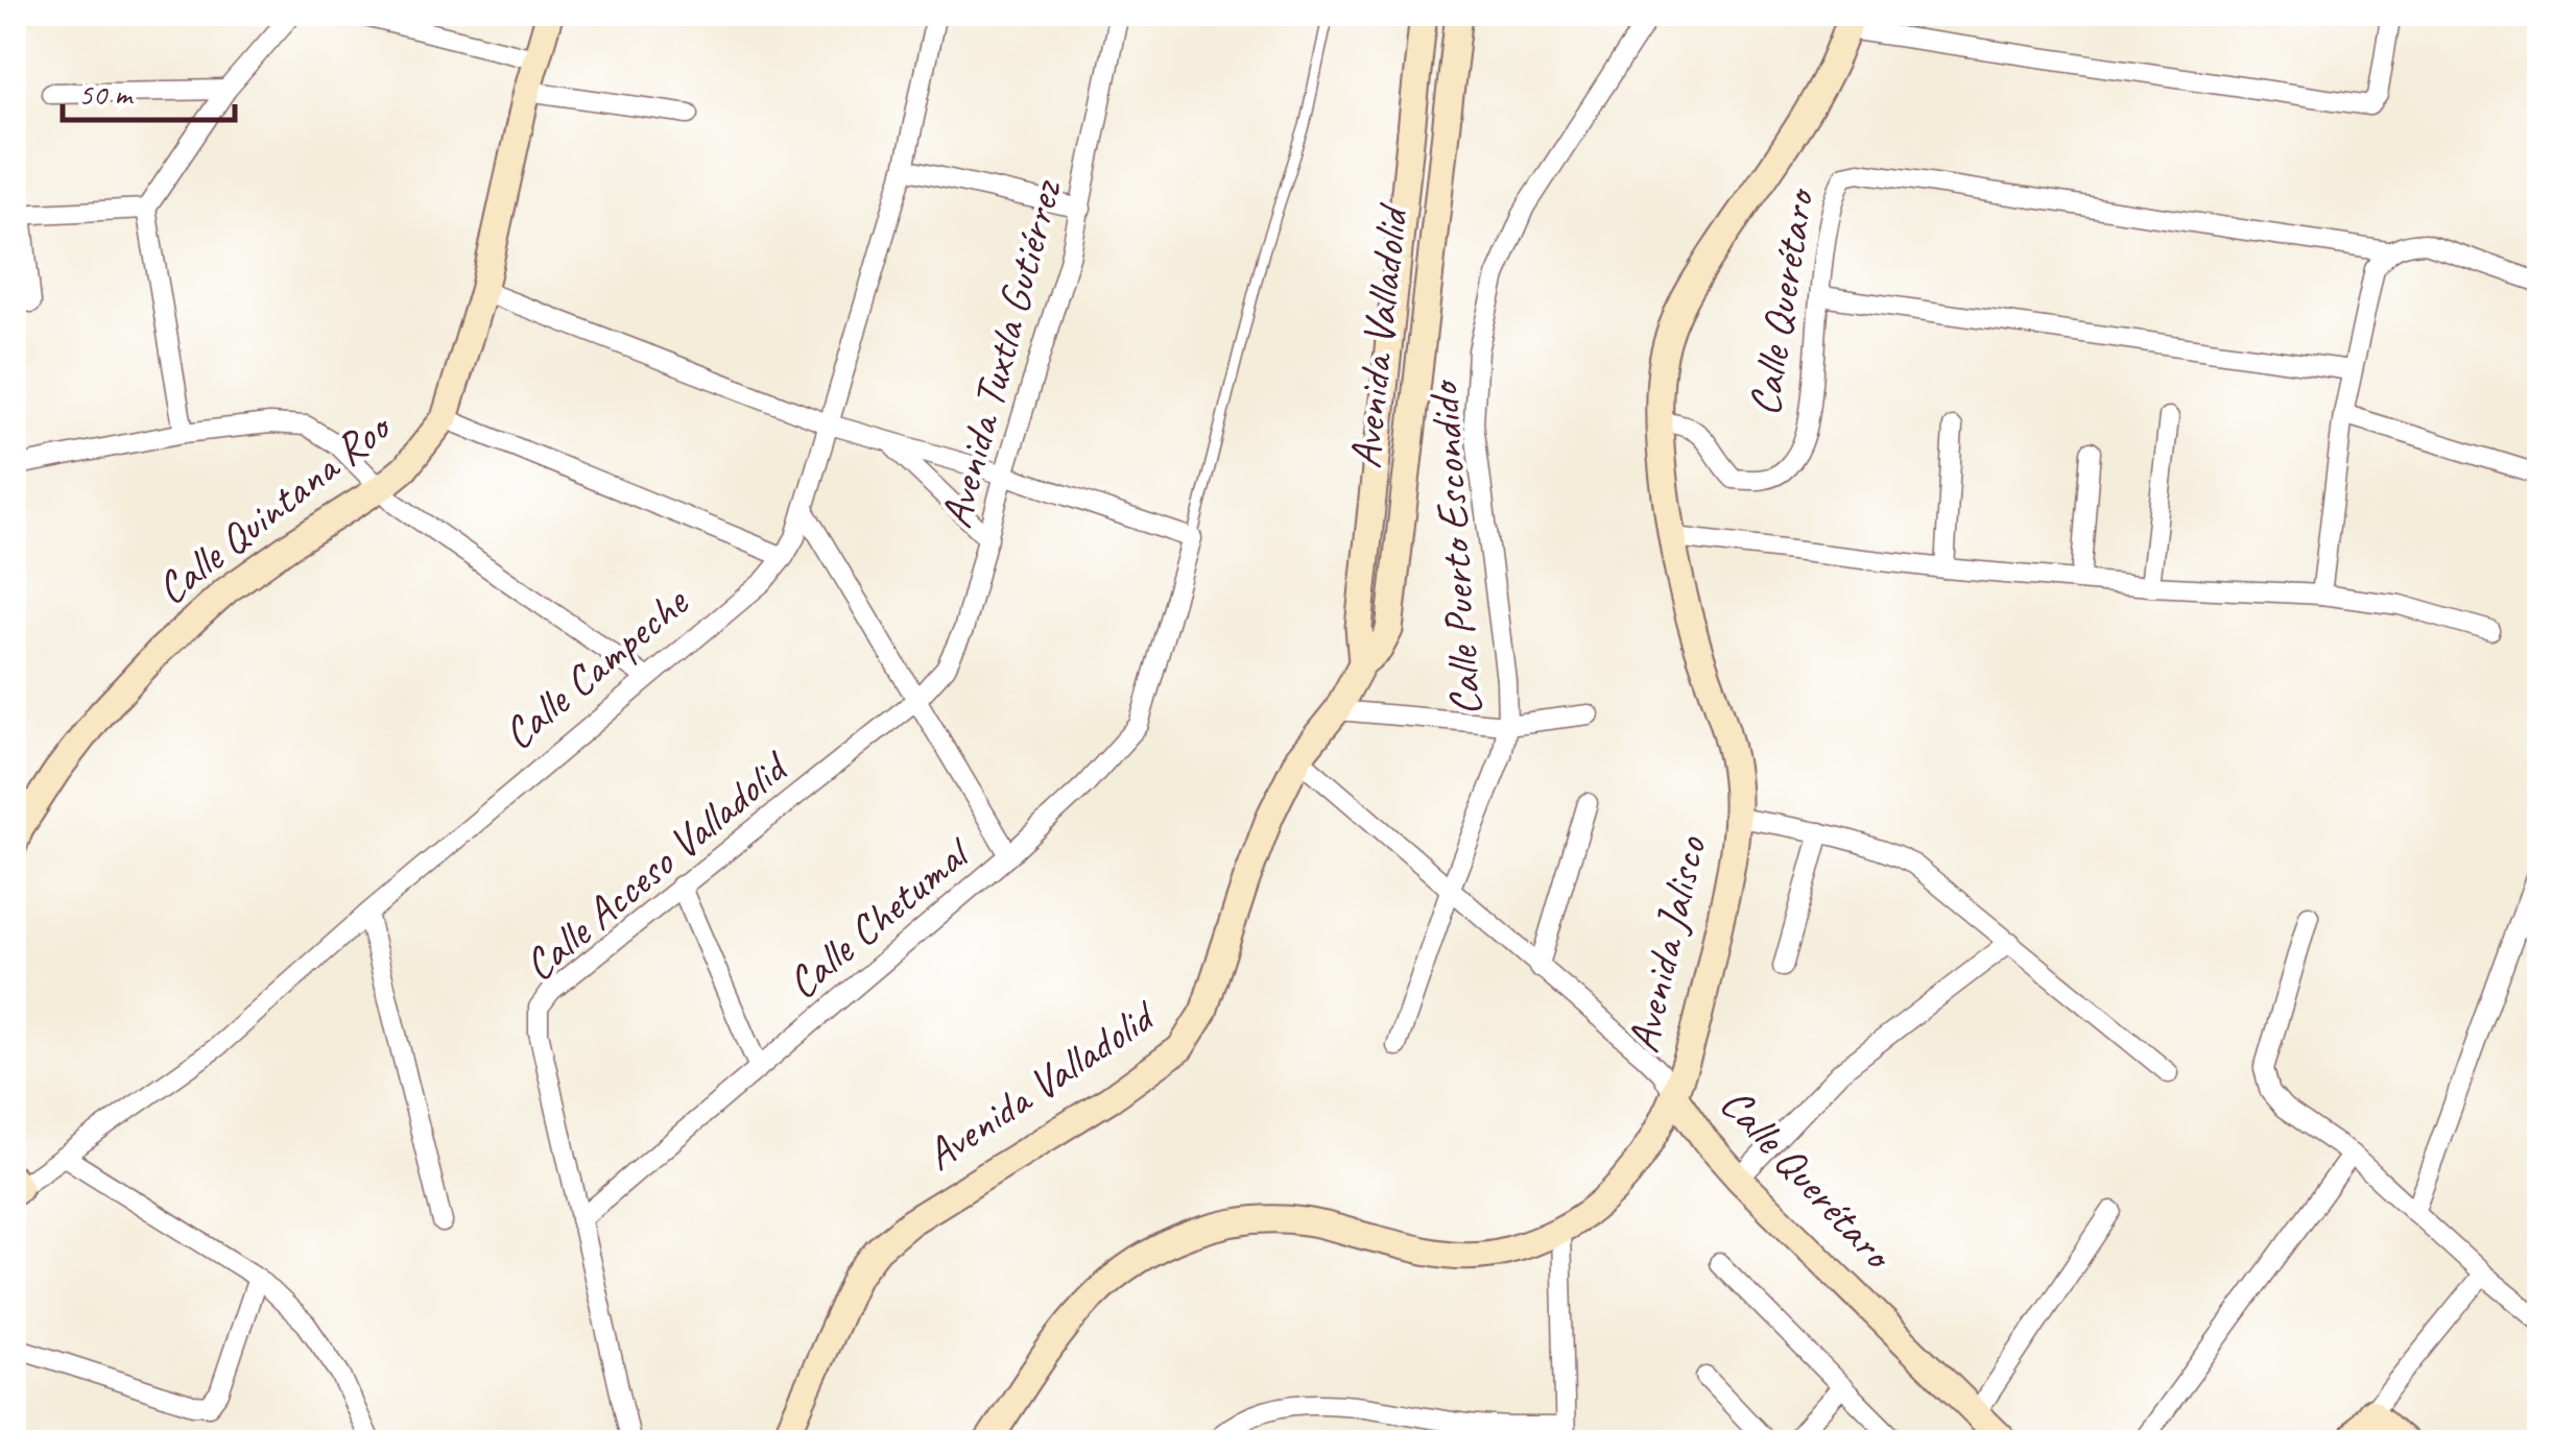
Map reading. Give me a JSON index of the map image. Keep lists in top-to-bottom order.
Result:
{
  "streets": {
    "street": [
      "Calle Querétaro",
      "Avenida Valladolid",
      "Avenida Tuxtla Gutiérrez",
      "Calle Quintana Roo",
      "Calle Puerto Escondido",
      "Calle Campeche",
      "Calle Acceso Valladolid",
      "Calle Chetumal",
      "Avenida Jalisco"
    ]
  },
  "crossings": [
    ["Calle Querétaro", "Avenida Valladolid"],
    ["Calle Querétaro", "Calle Puerto Escondido"],
    ["Calle Querétaro", "Avenida Jalisco"],
    ["Avenida Tuxtla Gutiérrez", "Calle Acceso Valladolid"],
    ["Avenida Tuxtla Gutiérrez", "Calle Chetumal"],
    ["Calle Campeche", "Calle Chetumal"],
    ["Calle Acceso Valladolid", "Calle Chetumal"]
  ],
  "scale_bar": "50 m"
}
